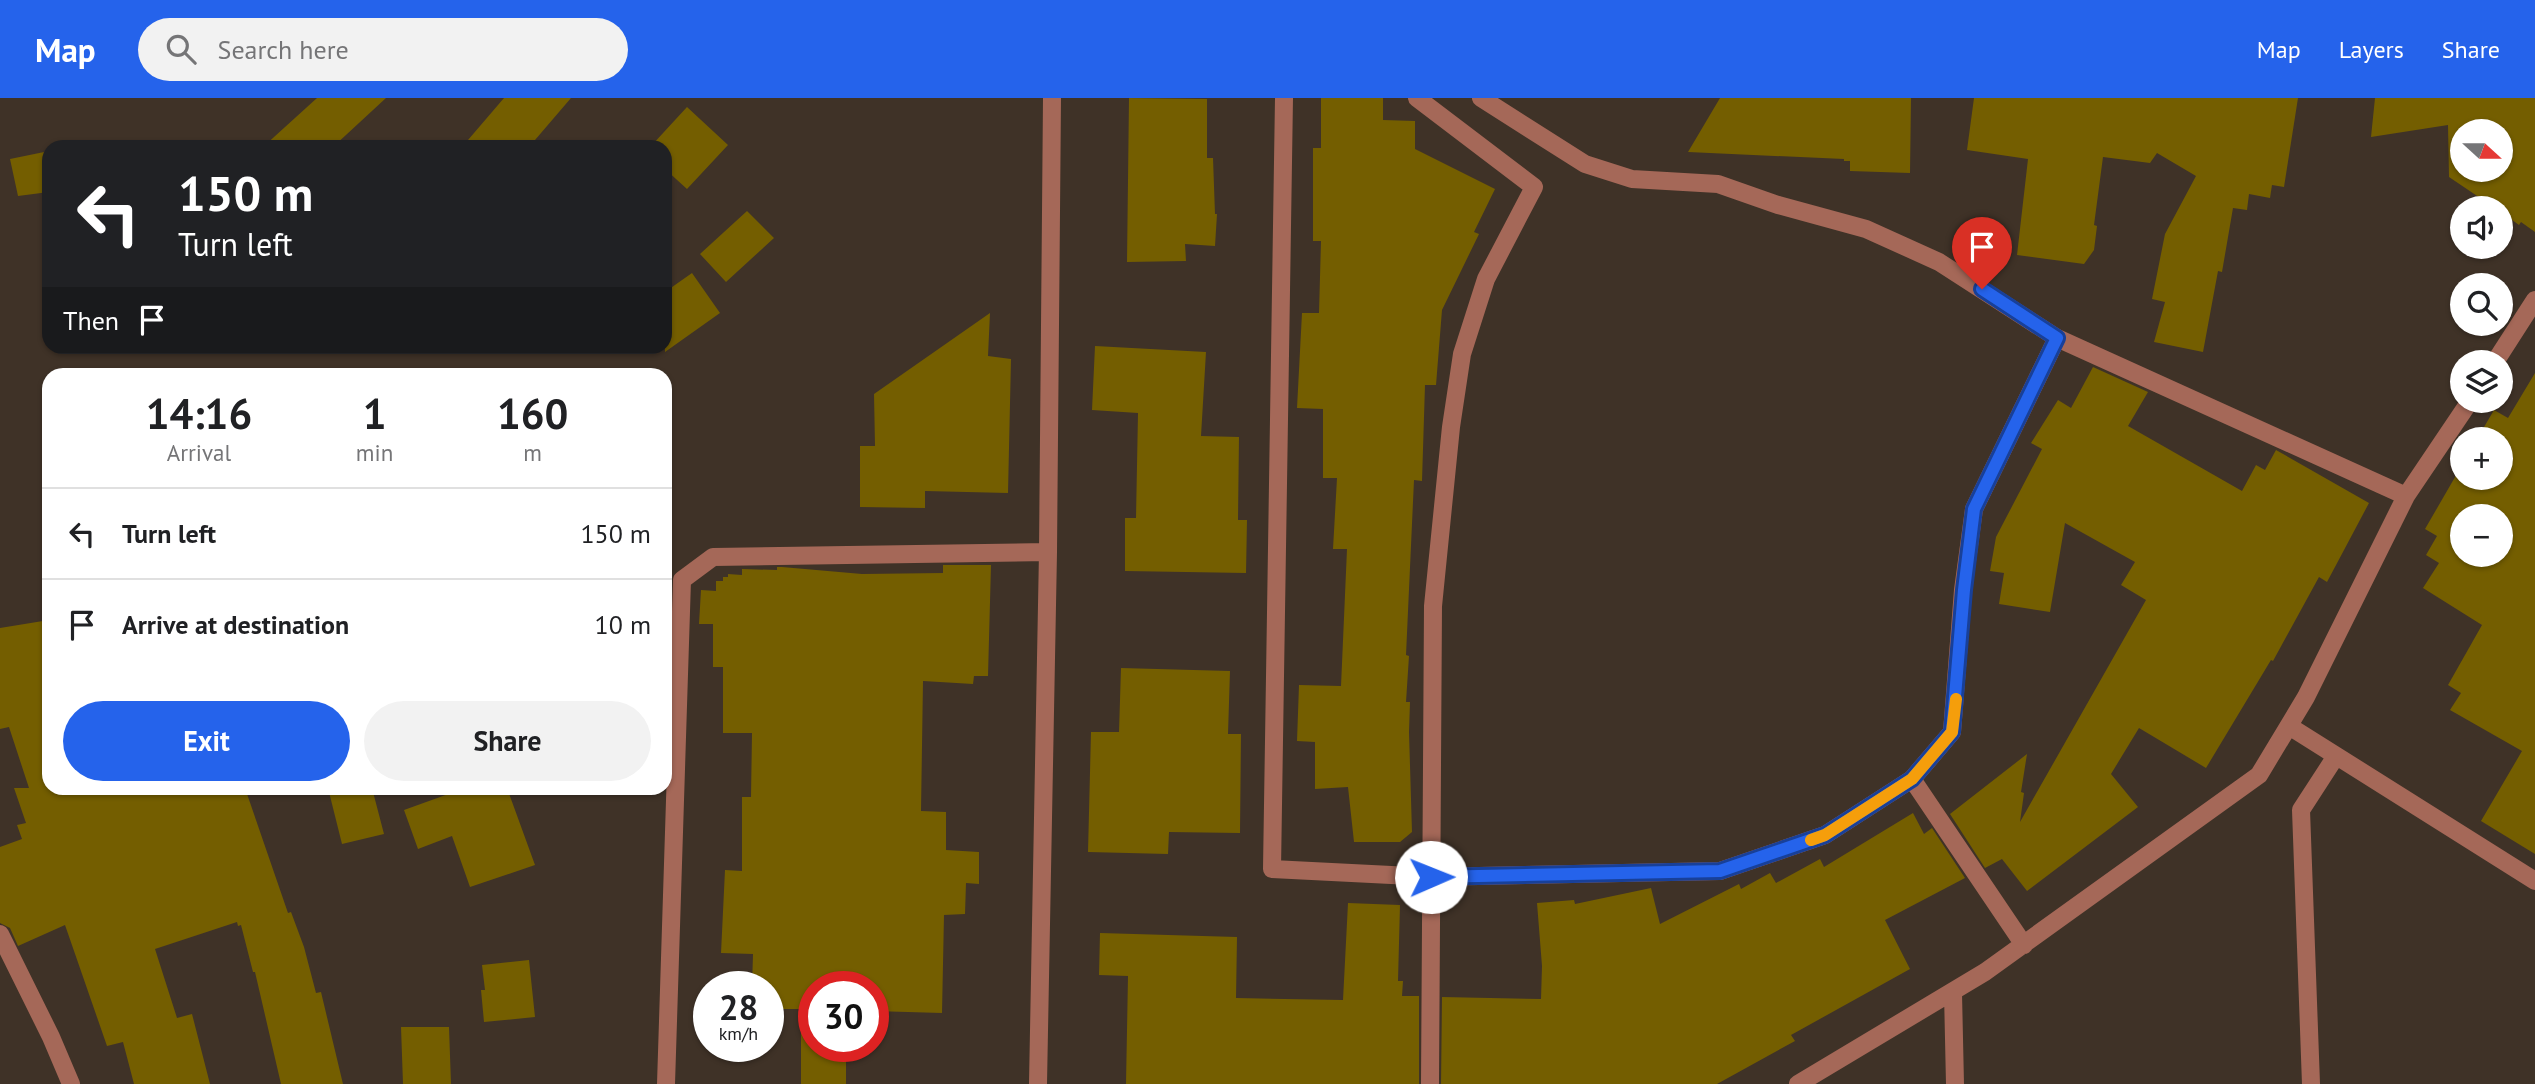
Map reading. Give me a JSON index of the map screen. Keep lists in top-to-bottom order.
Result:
{
  "north": "right",
  "page": {
    "header": "Map",
    "search": "Search here",
    "nav": ["Map", "Layers", "Share"],
    "map_buttons": ["+", "−"],
    "turn": ["150 m", "Turn left"],
    "then": "Then",
    "eta": [
      "14:16",
      "Arrival",
      "1",
      "min",
      "160",
      "m"
    ],
    "list": [
      {
        "name": "Turn left",
        "value": "150 m"
      },
      {
        "name": "Arrive at destination",
        "value": "10 m"
      }
    ],
    "buttons": ["Exit", "Share"],
    "speed": "28 km/h",
    "limit": "30"
  }
}
